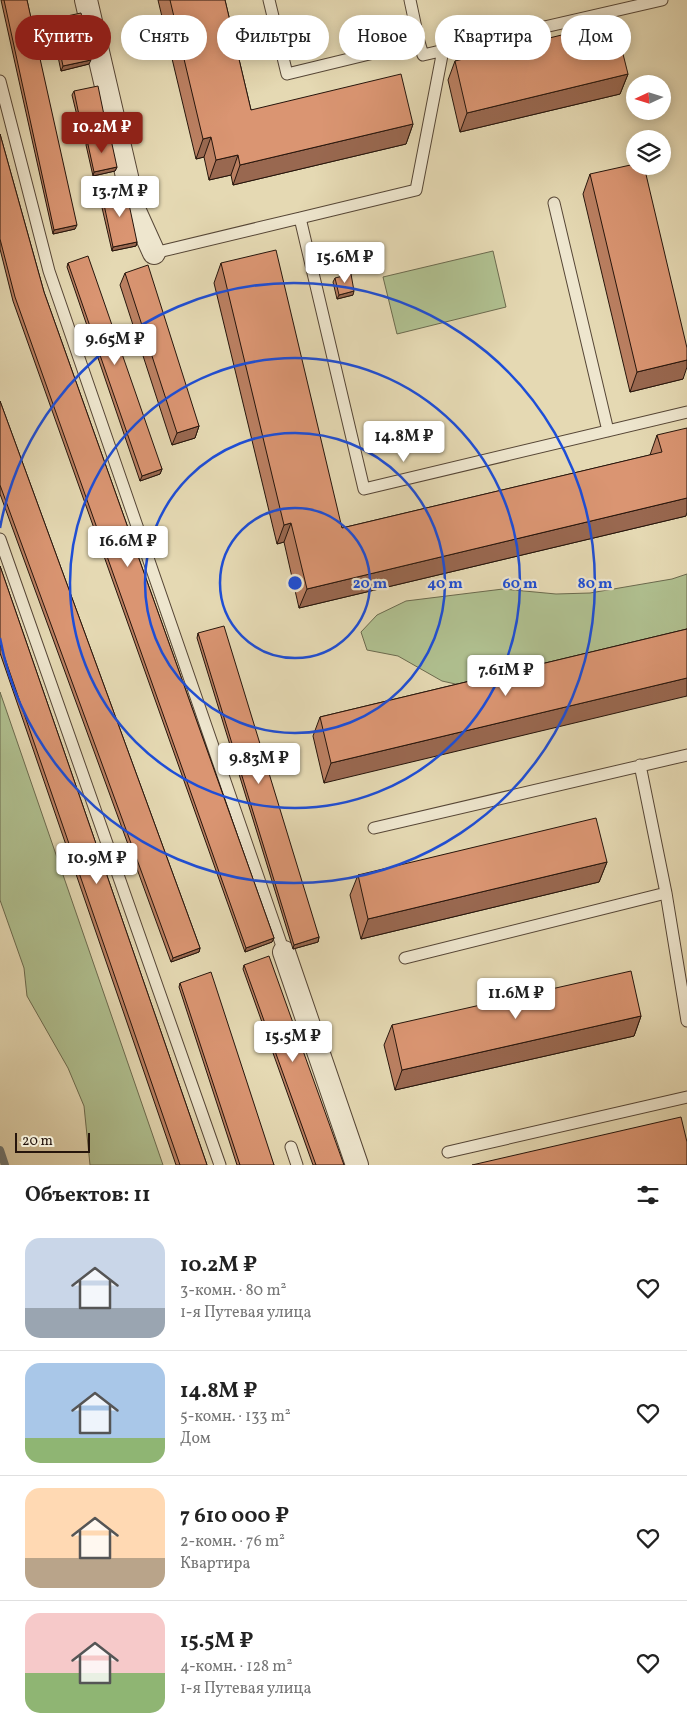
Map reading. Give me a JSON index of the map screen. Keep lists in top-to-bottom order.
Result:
{
  "scale_bar": "20 m",
  "north": "left",
  "page": {
    "chip": [
      "Купить",
      "Снять",
      "Фильтры",
      "Новое",
      "Квартира",
      "Дом"
    ],
    "price": [
      "10.2M ₽",
      "13.7M ₽",
      "15.6M ₽",
      "9.65M ₽",
      "14.8M ₽",
      "16.6M ₽",
      "7.61M ₽",
      "9.83M ₽",
      "10.9M ₽",
      "11.6M ₽",
      "15.5M ₽"
    ],
    "scale": "20 m",
    "heading": "Объектов: 11",
    "list": [
      {
        "name": "10.2M ₽",
        "note": "3-комн. · 80 m² · 1-я Путевая улица"
      },
      {
        "name": "14.8M ₽",
        "note": "5-комн. · 133 m² · Дом"
      },
      {
        "name": "7 610 000 ₽",
        "note": "2-комн. · 76 m² · Квартира"
      },
      {
        "name": "15.5M ₽",
        "note": "4-комн. · 128 m² · 1-я Путевая улица"
      }
    ]
  },
  "rings": [
    "20 m",
    "40 m",
    "60 m",
    "80 m"
  ]
}
